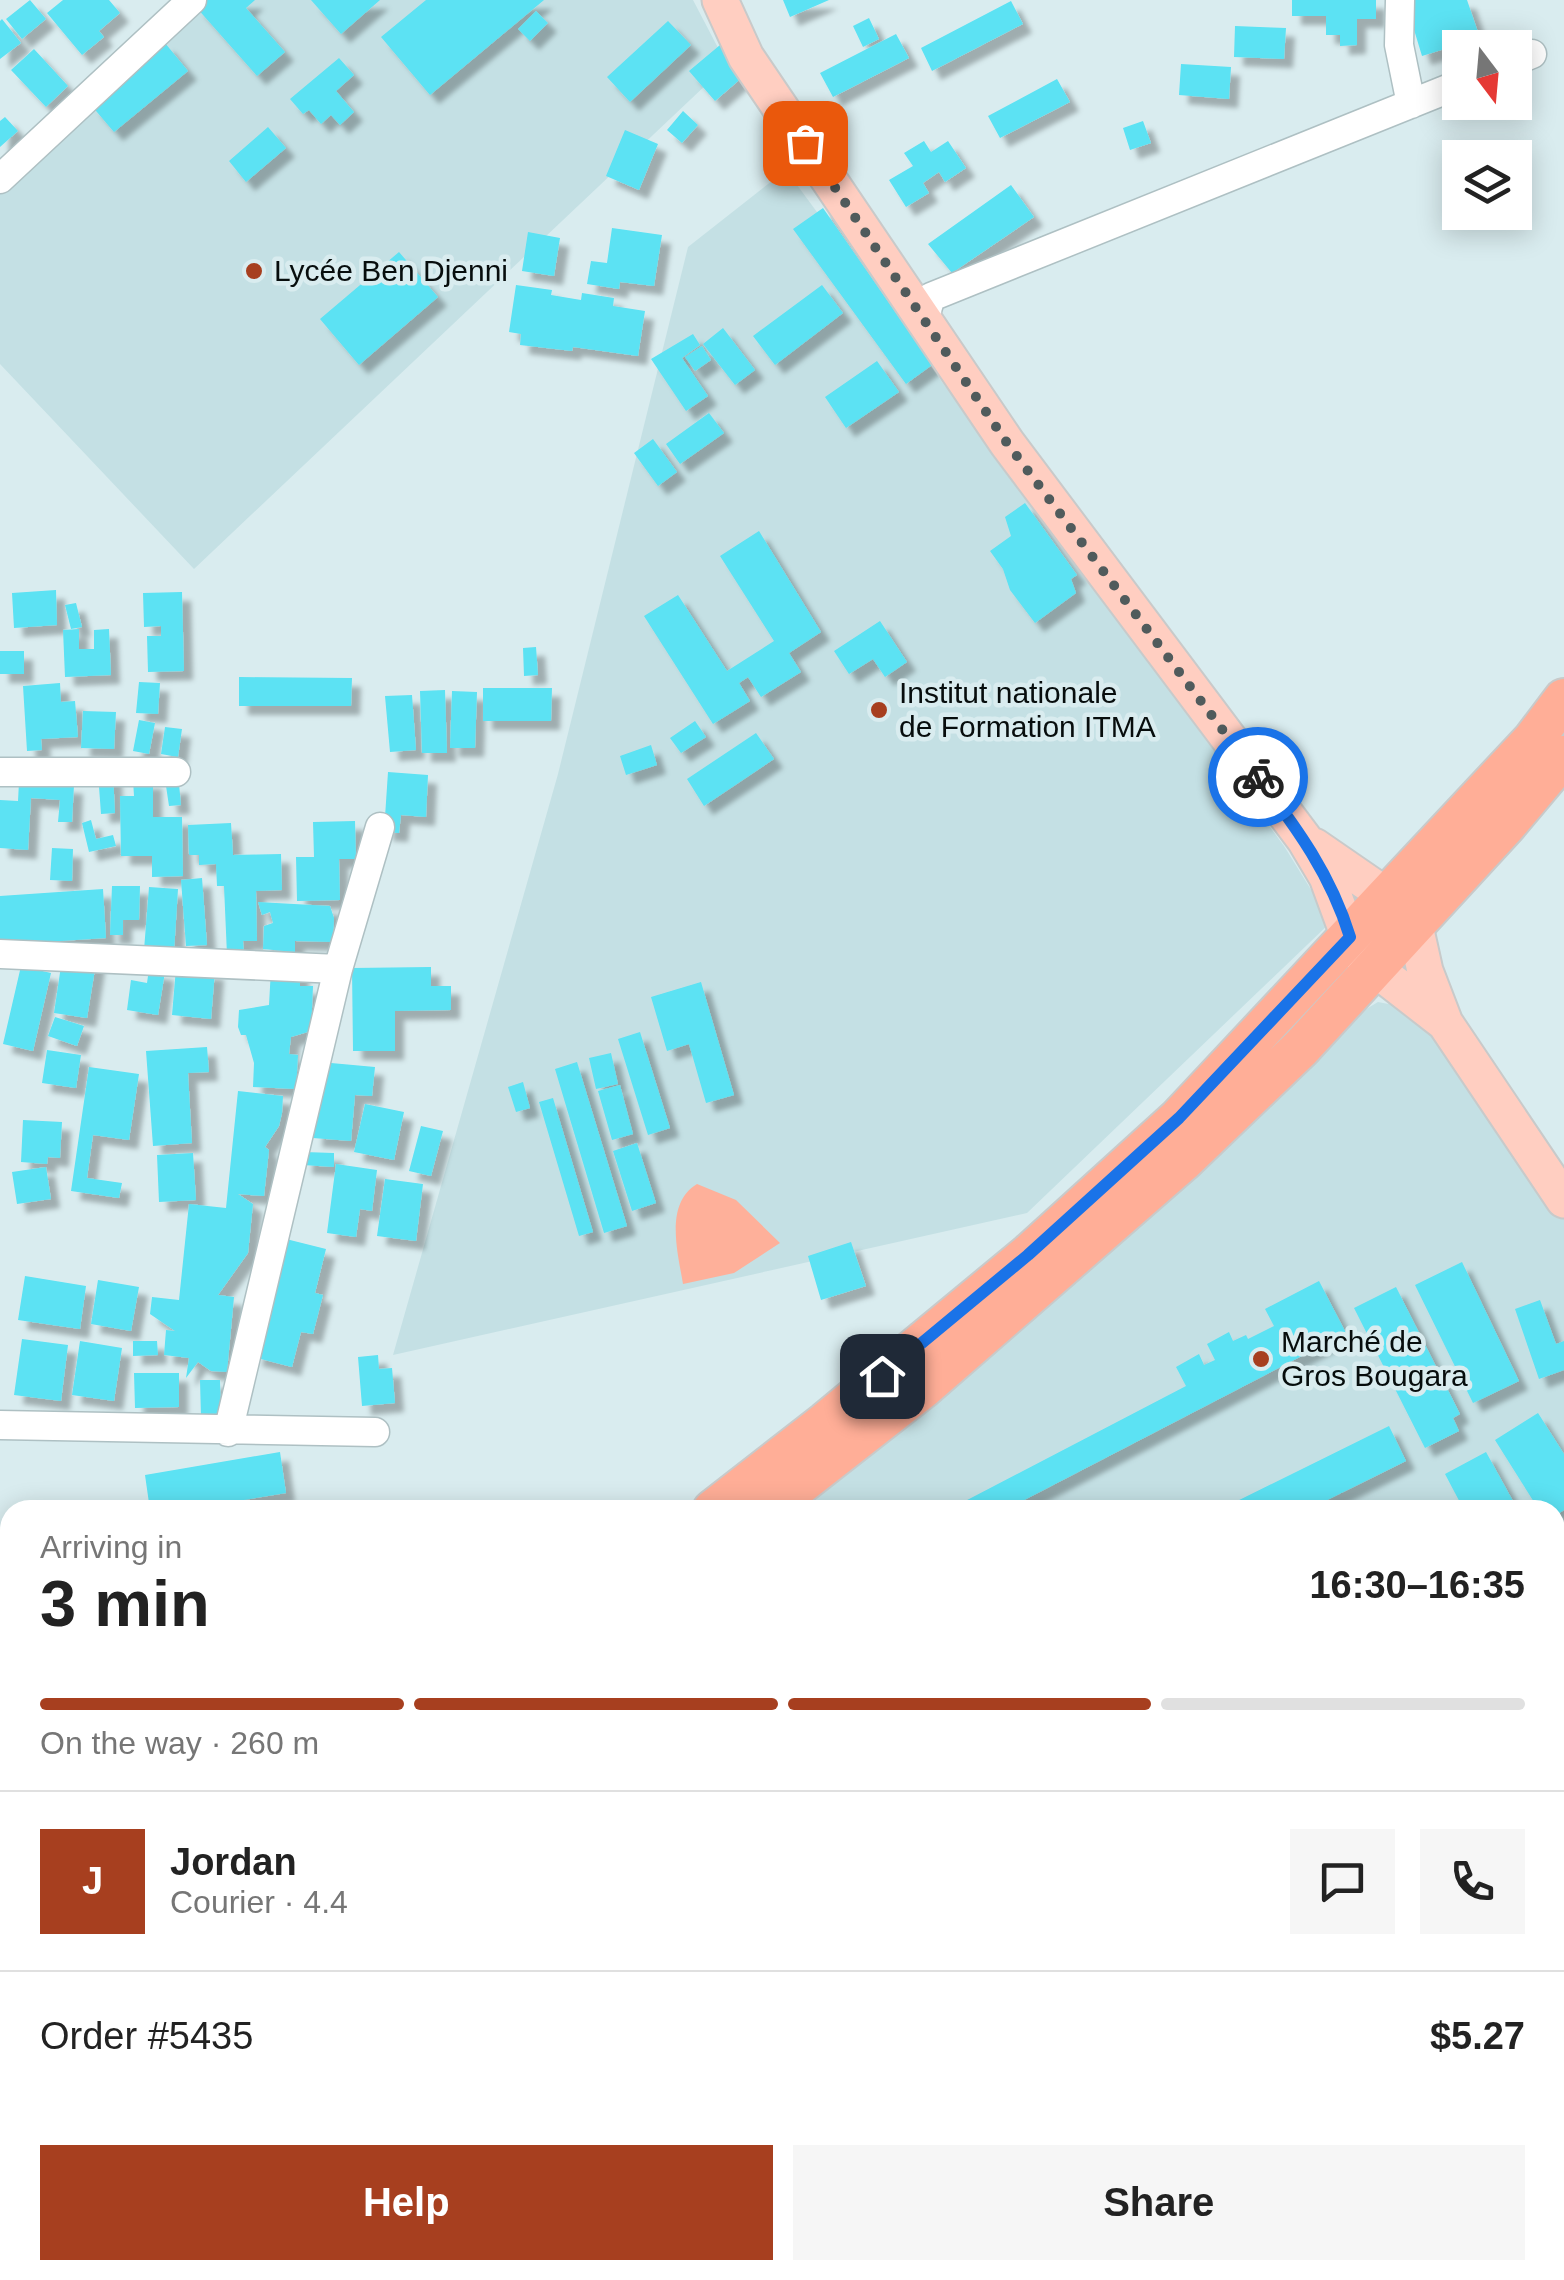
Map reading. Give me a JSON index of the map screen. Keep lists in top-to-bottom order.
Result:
{
  "places": ["Lycée Ben Djenni", "Institut nationale de Formation ITMA", "Marché de Gros Bougara"],
  "north": "bottom",
  "page": {
    "heading": ["3 min", "Arriving in", "16:30–16:35"],
    "panel": [
      "Jordan",
      "Courier · 4.4",
      "Order #5435",
      "$5.27"
    ],
    "bar": "On the way · 260 m",
    "round": "J",
    "buttons": ["Help", "Share"]
  }
}
